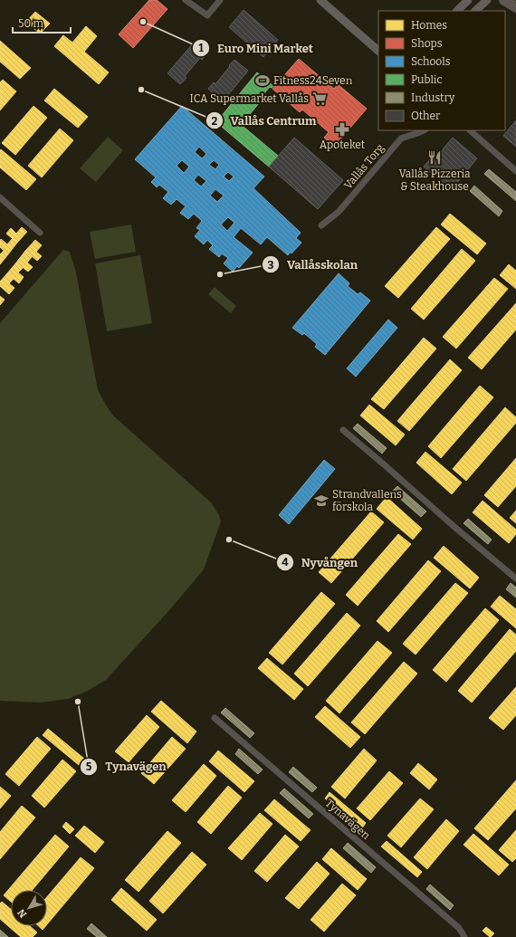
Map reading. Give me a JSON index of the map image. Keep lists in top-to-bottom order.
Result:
{
  "streets": {
    "street": ["Vallås Torg", "Tynavägen"]
  },
  "places": {
    "other": [
      "Euro Mini Market",
      "Vallås Centrum",
      "Vallåsskolan",
      "Nyvången",
      "Tynavägen"
    ],
    "sports": ["Fitness24Seven"],
    "supermarket": ["ICA Supermarket Vallås"],
    "pharmacy": ["Apoteket"],
    "restaurant": ["Vallås Pizzeria & Steakhouse"],
    "school or university": ["Strandvallens förskola"]
  },
  "legend": [
    "Homes",
    "Shops",
    "Schools",
    "Public",
    "Industry",
    "Other"
  ],
  "scale_bar": "50 m",
  "north": "bottom left"
}
